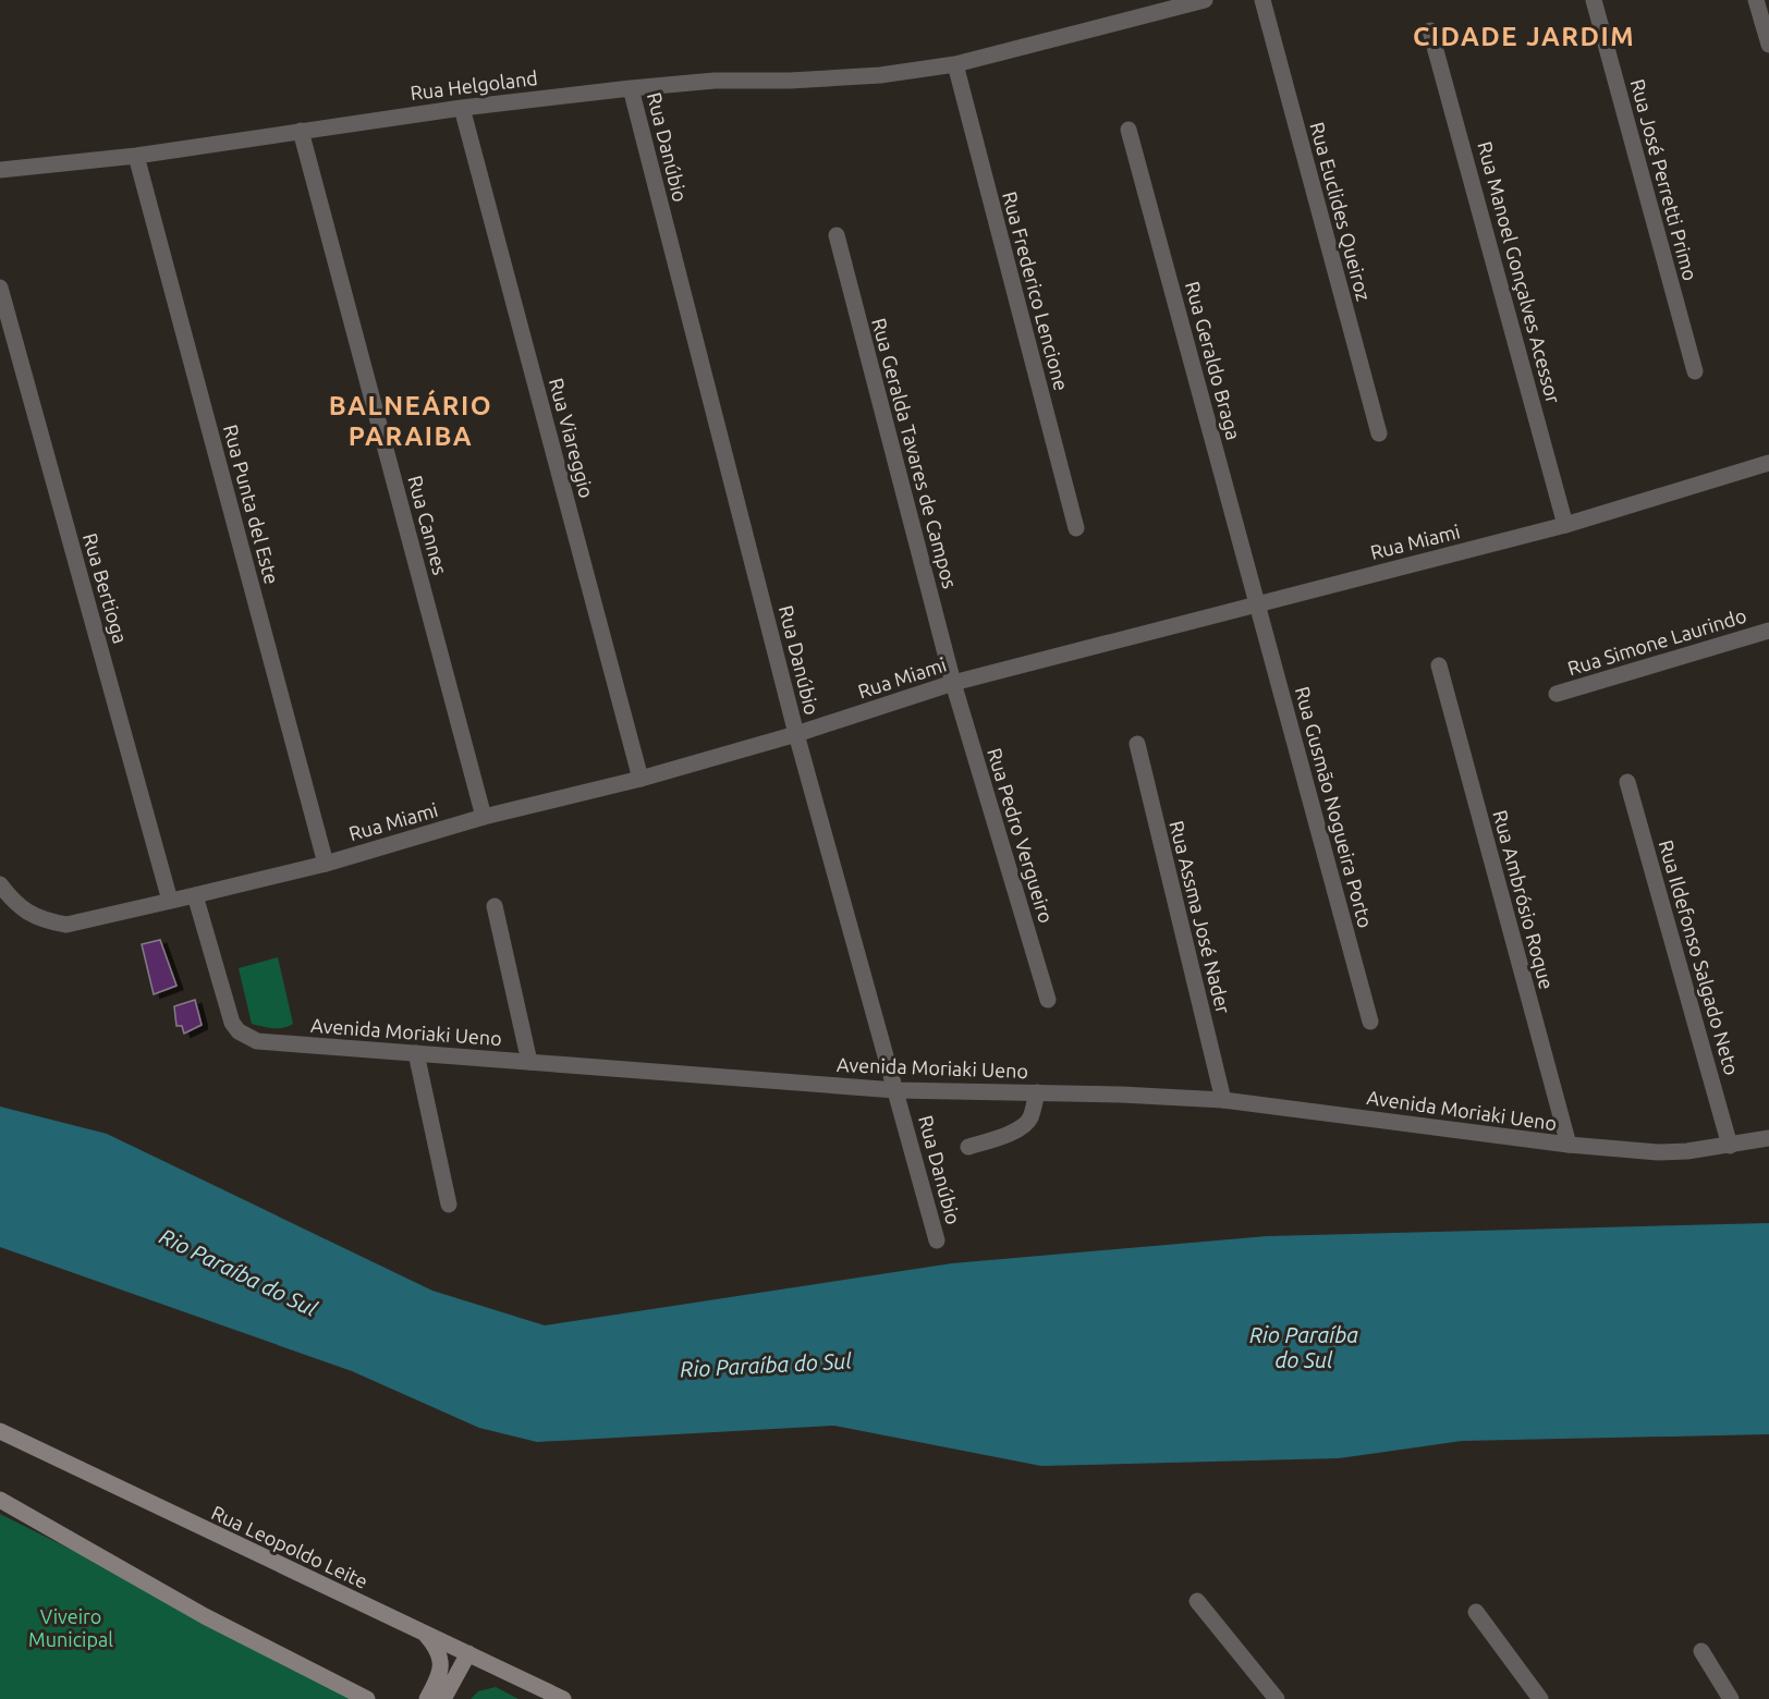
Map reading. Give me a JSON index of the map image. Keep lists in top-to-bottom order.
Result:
{
  "streets": {
    "main road": ["Rua Leopoldo Leite"],
    "street": [
      "Rua Helgoland",
      "Rua Danúbio",
      "Rua José Perretti Primo",
      "Rua Euclides Queiroz",
      "Rua Manoel Gonçalves Acessor",
      "Rua Frederico Lencione",
      "Rua Geraldo Braga",
      "Rua Viareggio",
      "Rua Geralda Tavares de Campos",
      "Rua Punta del Este",
      "Rua Cannes",
      "Rua Miami",
      "Rua Bertioga",
      "Rua Simone Laurindo",
      "Rua Gusmão Nogueira Porto",
      "Rua Pedro Vergueiro",
      "Rua Ambrósio Roque",
      "Rua Assma José Nader",
      "Rua Ildefonso Salgado Neto",
      "Avenida Moriaki Ueno"
    ]
  },
  "crossings": [
    ["Rua Helgoland", "Rua Danúbio"],
    ["Rua Helgoland", "Rua Frederico Lencione"],
    ["Rua Helgoland", "Rua Viareggio"],
    ["Rua Helgoland", "Rua Punta del Este"],
    ["Rua Helgoland", "Rua Cannes"],
    ["Rua Danúbio", "Rua Miami"],
    ["Rua Danúbio", "Avenida Moriaki Ueno"],
    ["Rua Manoel Gonçalves Acessor", "Rua Miami"],
    ["Rua Geraldo Braga", "Rua Miami"],
    ["Rua Geraldo Braga", "Rua Gusmão Nogueira Porto"],
    ["Rua Viareggio", "Rua Miami"],
    ["Rua Geralda Tavares de Campos", "Rua Miami"],
    ["Rua Geralda Tavares de Campos", "Rua Pedro Vergueiro"],
    ["Rua Punta del Este", "Rua Miami"],
    ["Rua Cannes", "Rua Miami"],
    ["Rua Miami", "Rua Bertioga"],
    ["Rua Miami", "Rua Gusmão Nogueira Porto"],
    ["Rua Miami", "Rua Pedro Vergueiro"],
    ["Rua Miami", "Avenida Moriaki Ueno"],
    ["Rua Ambrósio Roque", "Avenida Moriaki Ueno"],
    ["Rua Assma José Nader", "Avenida Moriaki Ueno"],
    ["Rua Ildefonso Salgado Neto", "Avenida Moriaki Ueno"]
  ],
  "districts": ["CIDADE JARDIM", "BALNEÁRIO PARAIBA"],
  "water": ["Rio Paraíba do Sul"],
  "parks": ["Viveiro Municipal"]
}
